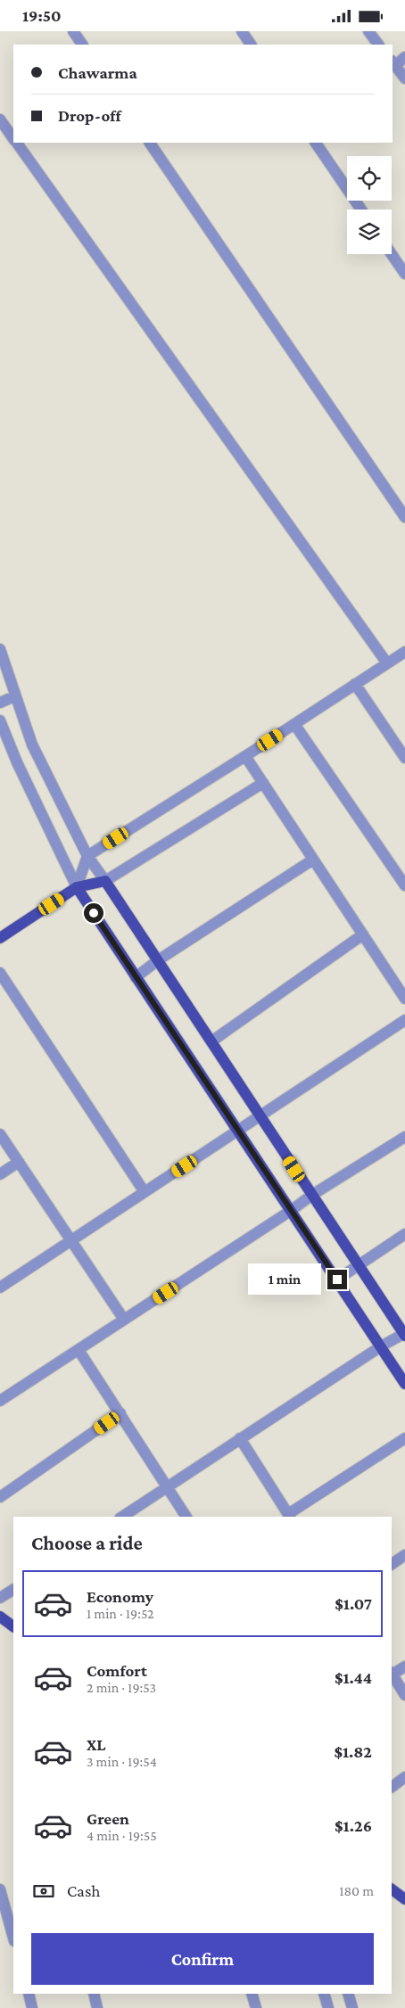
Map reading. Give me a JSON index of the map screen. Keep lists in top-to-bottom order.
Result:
{
  "page": {
    "status": "19:50",
    "banner": ["Chawarma", "Drop-off"],
    "bubble": "1 min",
    "heading": "Choose a ride",
    "list": [
      {
        "name": "Economy",
        "note": "1 min · 19:52",
        "value": "$1.07"
      },
      {
        "name": "Comfort",
        "note": "2 min · 19:53",
        "value": "$1.44"
      },
      {
        "name": "XL",
        "note": "3 min · 19:54",
        "value": "$1.82"
      },
      {
        "name": "Green",
        "note": "4 min · 19:55",
        "value": "$1.26"
      }
    ],
    "pay": ["Cash", "180 m"],
    "buttons": "Confirm"
  }
}
